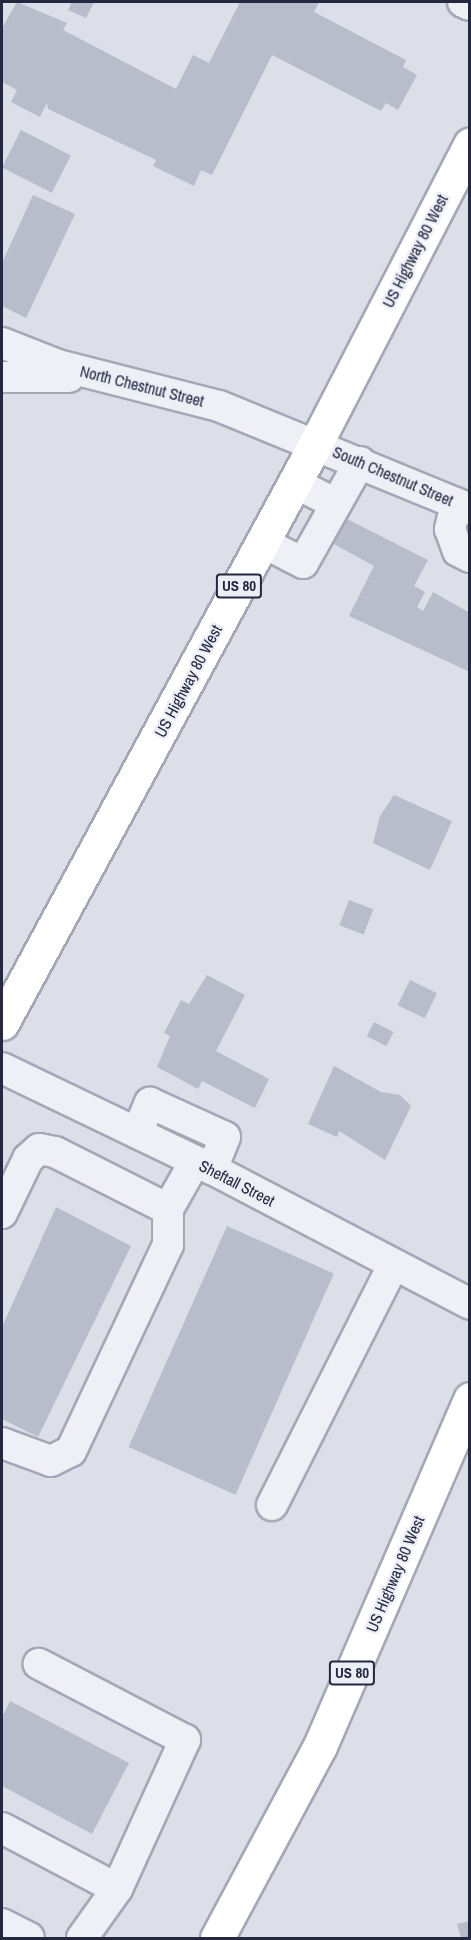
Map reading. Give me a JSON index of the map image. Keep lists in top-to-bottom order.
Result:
{
  "streets": {
    "main road": ["US Highway 80 West", "US 80"],
    "street": ["North Chestnut Street", "South Chestnut Street", "Sheftall Street"]
  },
  "crossings": [
    ["US Highway 80 West", "North Chestnut Street"],
    ["US Highway 80 West", "South Chestnut Street"],
    ["North Chestnut Street", "South Chestnut Street"]
  ]
}
